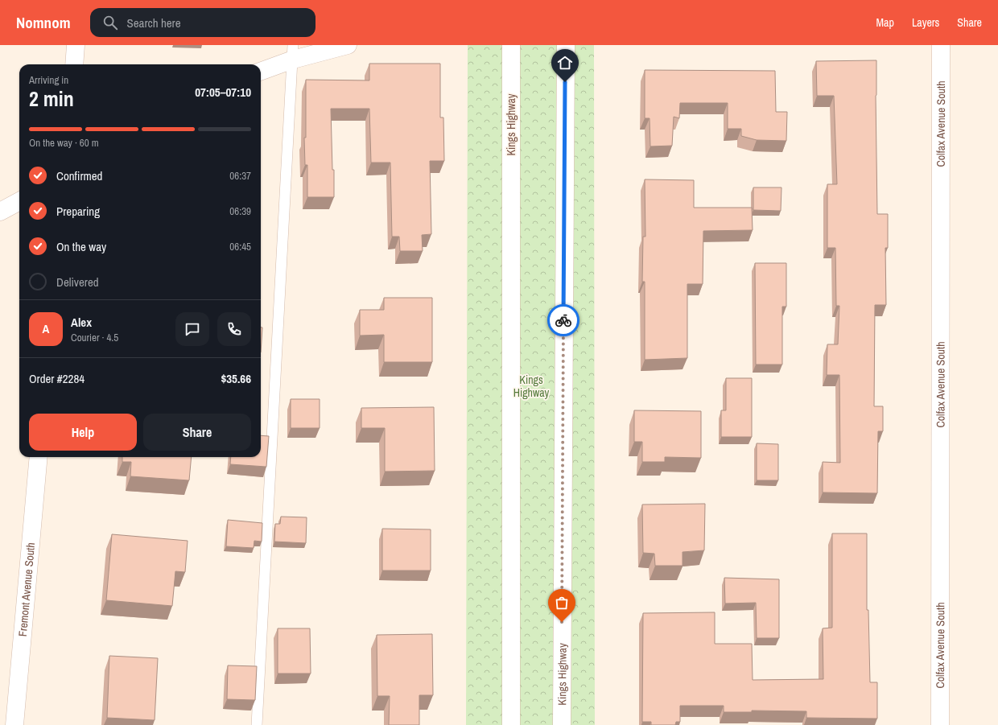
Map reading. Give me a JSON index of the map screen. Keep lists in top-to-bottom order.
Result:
{
  "streets": {
    "street": ["Kings Highway", "Colfax Avenue South", "Fremont Avenue South"]
  },
  "parks": ["Kings Highway"],
  "page": {
    "header": "Nomnom",
    "search": "Search here",
    "nav": ["Map", "Layers", "Share"],
    "heading": ["2 min", "Arriving in", "07:05–07:10"],
    "panel": [
      "Alex",
      "Courier · 4.5",
      "Order #2284",
      "$35.66"
    ],
    "bar": "On the way · 60 m",
    "list": [
      ["Confirmed", "06:37"],
      ["Preparing", "06:39"],
      ["On the way", "06:45"],
      "Delivered"
    ],
    "round": "A",
    "buttons": ["Help", "Share"]
  }
}
